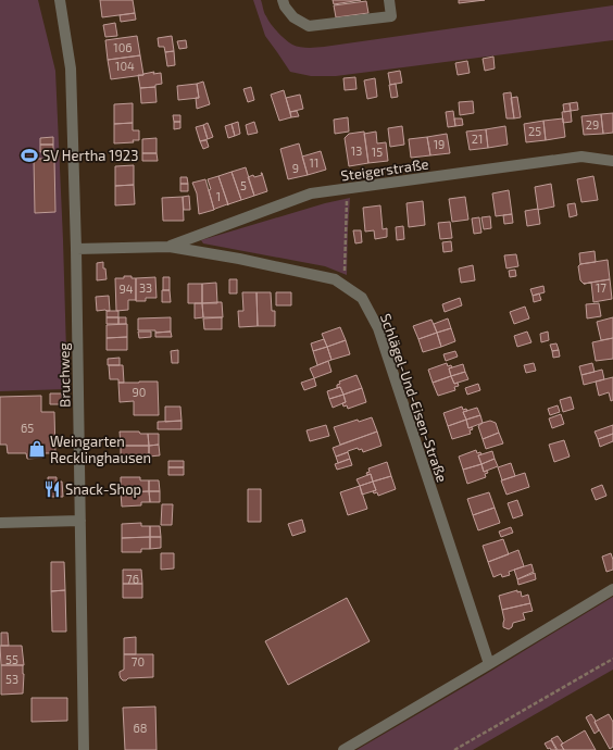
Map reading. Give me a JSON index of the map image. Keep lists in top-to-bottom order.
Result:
{
  "streets": {
    "street": ["Steigerstraße", "Bruchweg", "Schlägel-Und-Eisen-Straße"]
  },
  "crossings": [
    ["Steigerstraße", "Schlägel-Und-Eisen-Straße"],
    ["Bruchweg", "Schlägel-Und-Eisen-Straße"]
  ],
  "places": {
    "sports": ["SV Hertha 1923"],
    "shop": ["Weingarten Recklinghausen"],
    "restaurant": ["Snack-Shop"]
  },
  "house_numbers": [
    "106",
    "104",
    "29",
    "25",
    "21",
    "19",
    "13",
    "15",
    "11",
    "9",
    "5",
    "1",
    "33",
    "17",
    "94",
    "90",
    "65",
    "76",
    "55",
    "70",
    "53",
    "68"
  ]
}
